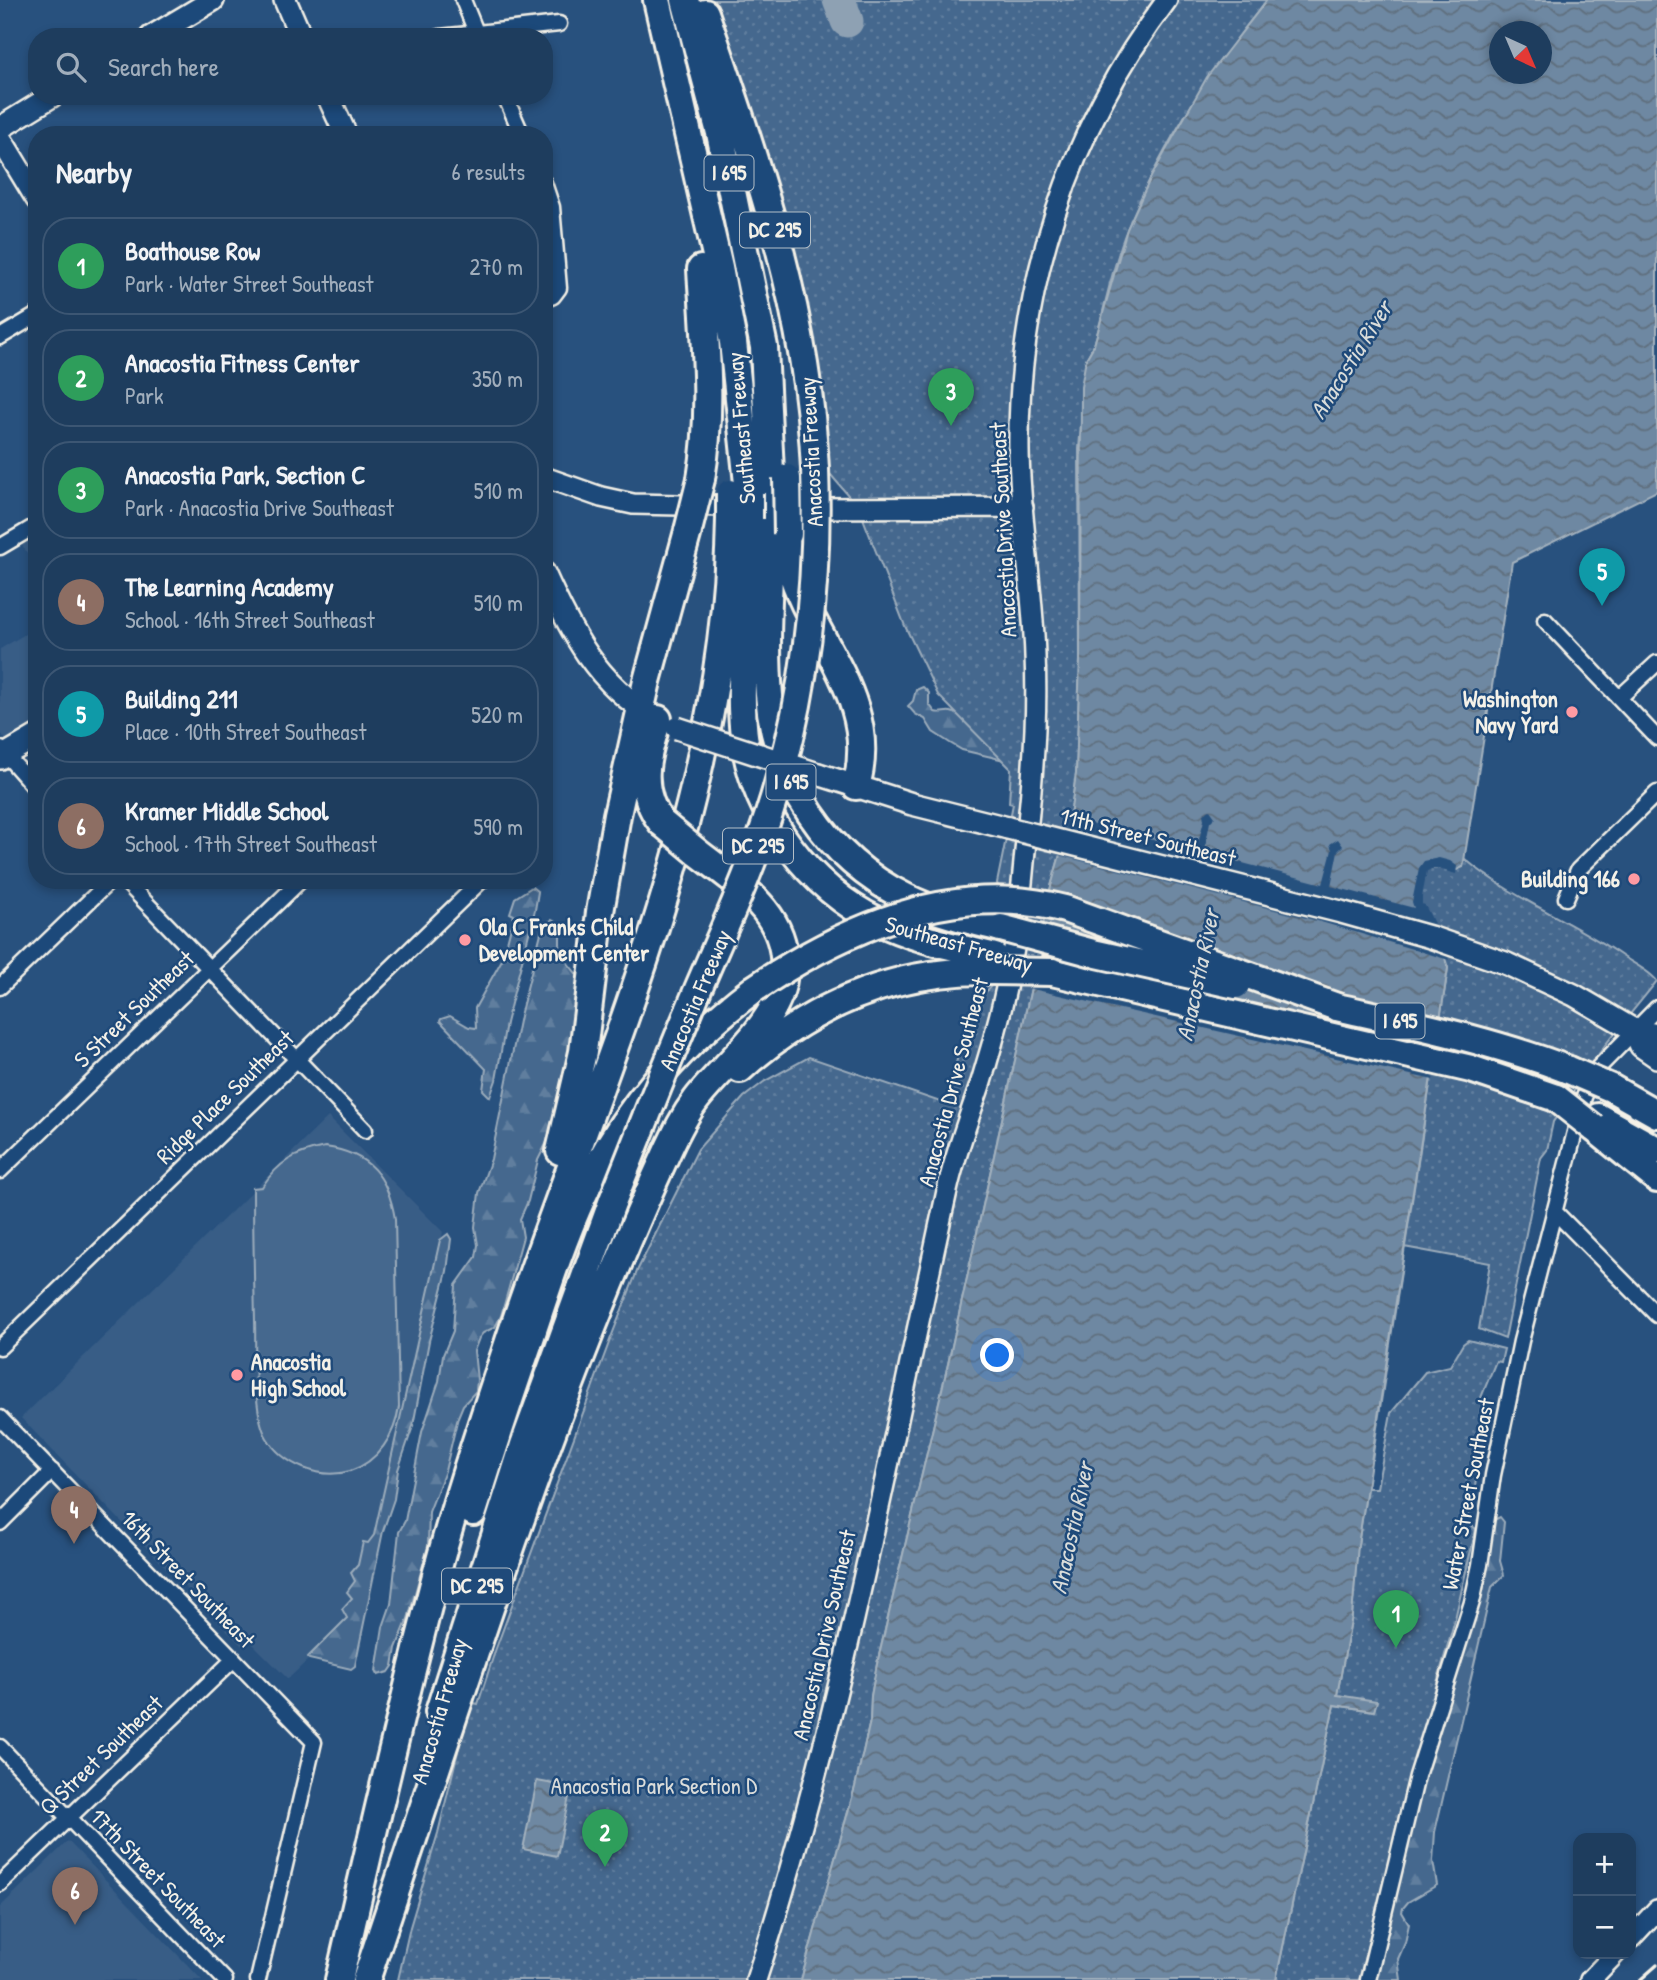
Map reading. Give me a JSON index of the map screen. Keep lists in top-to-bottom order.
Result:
{
  "streets": {
    "highway": [
      "I 695",
      "DC 295",
      "Southeast Freeway",
      "Anacostia Freeway"
    ],
    "main road": ["11th Street Southeast"],
    "street": [
      "Anacostia Drive Southeast",
      "S Street Southeast",
      "Ridge Place Southeast",
      "Water Street Southeast",
      "16th Street Southeast",
      "Q Street Southeast",
      "17th Street Southeast"
    ]
  },
  "crossings": [
    ["Southeast Freeway", "Anacostia Freeway"],
    ["11th Street Southeast", "Water Street Southeast"],
    ["16th Street Southeast", "Q Street Southeast"],
    ["Q Street Southeast", "17th Street Southeast"]
  ],
  "water": ["Anacostia River"],
  "parks": ["Anacostia Park Section D"],
  "places": [
    "Washington Navy Yard",
    "Building 166",
    "Ola C Franks Child Development Center",
    "Anacostia High School"
  ],
  "north": "bottom right",
  "page": {
    "search": "Search here",
    "heading": ["Nearby", "6 results"],
    "list": [
      {
        "mark": "1",
        "name": "Boathouse Row",
        "note": "Park · Water Street Southeast",
        "value": "270 m"
      },
      {
        "mark": "2",
        "name": "Anacostia Fitness Center",
        "note": "Park",
        "value": "350 m"
      },
      {
        "mark": "3",
        "name": "Anacostia Park, Section C",
        "note": "Park · Anacostia Drive Southeast",
        "value": "510 m"
      },
      {
        "mark": "4",
        "name": "The Learning Academy",
        "note": "School · 16th Street Southeast",
        "value": "510 m"
      },
      {
        "mark": "5",
        "name": "Building 211",
        "note": "Place · 10th Street Southeast",
        "value": "520 m"
      },
      {
        "mark": "6",
        "name": "Kramer Middle School",
        "note": "School · 17th Street Southeast",
        "value": "590 m"
      }
    ],
    "pins": [
      "3",
      "5",
      "4",
      "1",
      "2",
      "6"
    ],
    "map_buttons": ["+", "−"]
  }
}
